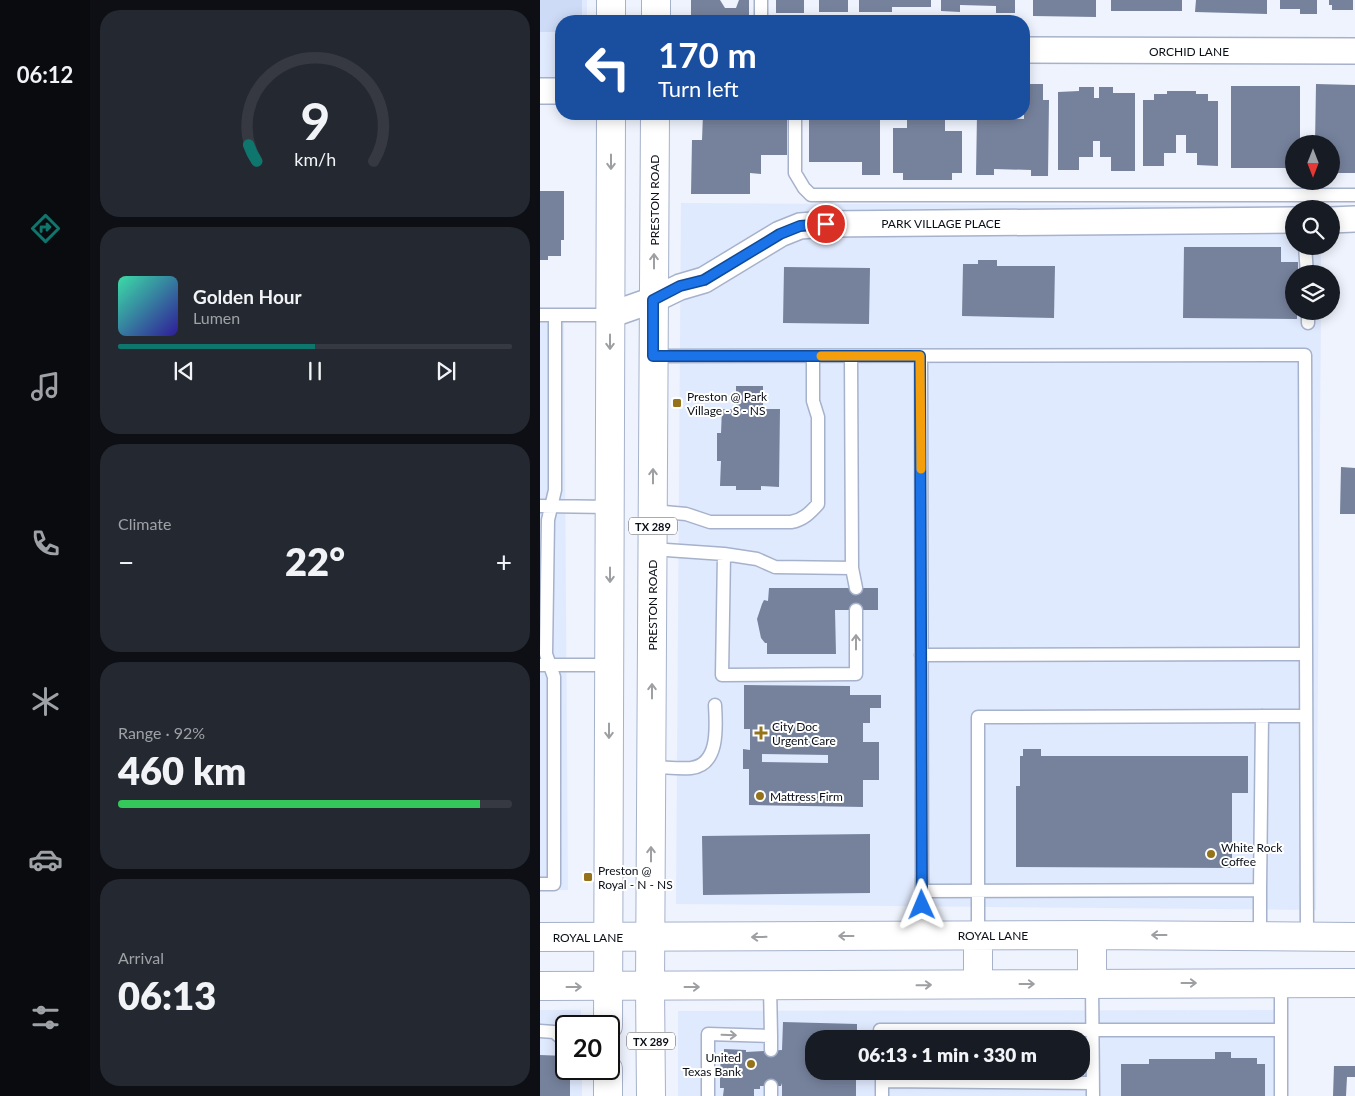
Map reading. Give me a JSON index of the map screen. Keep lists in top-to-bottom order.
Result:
{
  "streets": {
    "main road": ["PRESTON ROAD", "TX 289", "ROYAL LANE"],
    "street": ["ORCHID LANE", "PARK VILLAGE PLACE"]
  },
  "crossings": [
    ["PRESTON ROAD", "PARK VILLAGE PLACE"],
    ["PRESTON ROAD", "ROYAL LANE"]
  ],
  "places": {
    "transit": ["Preston @ Park Village - S - NS", "Preston @ Royal - N - NS"],
    "health": ["City Doc Urgent Care"],
    "other": ["Mattress Firm", "White Rock Coffee", "United Texas Bank"]
  },
  "north": "bottom",
  "page": {
    "tabs": "06:12",
    "turn": ["170 m", "Turn left"],
    "song": ["Golden Hour", "Lumen"],
    "tile": [
      "Climate",
      ["Range · 92%", "460 km"],
      ["Arrival", "06:13"]
    ],
    "heat": ["−", "22°", "+"],
    "limit": "20",
    "trip": "06:13 · 1 min · 330 m",
    "gauge": ["9", "km/h"]
  }
}
